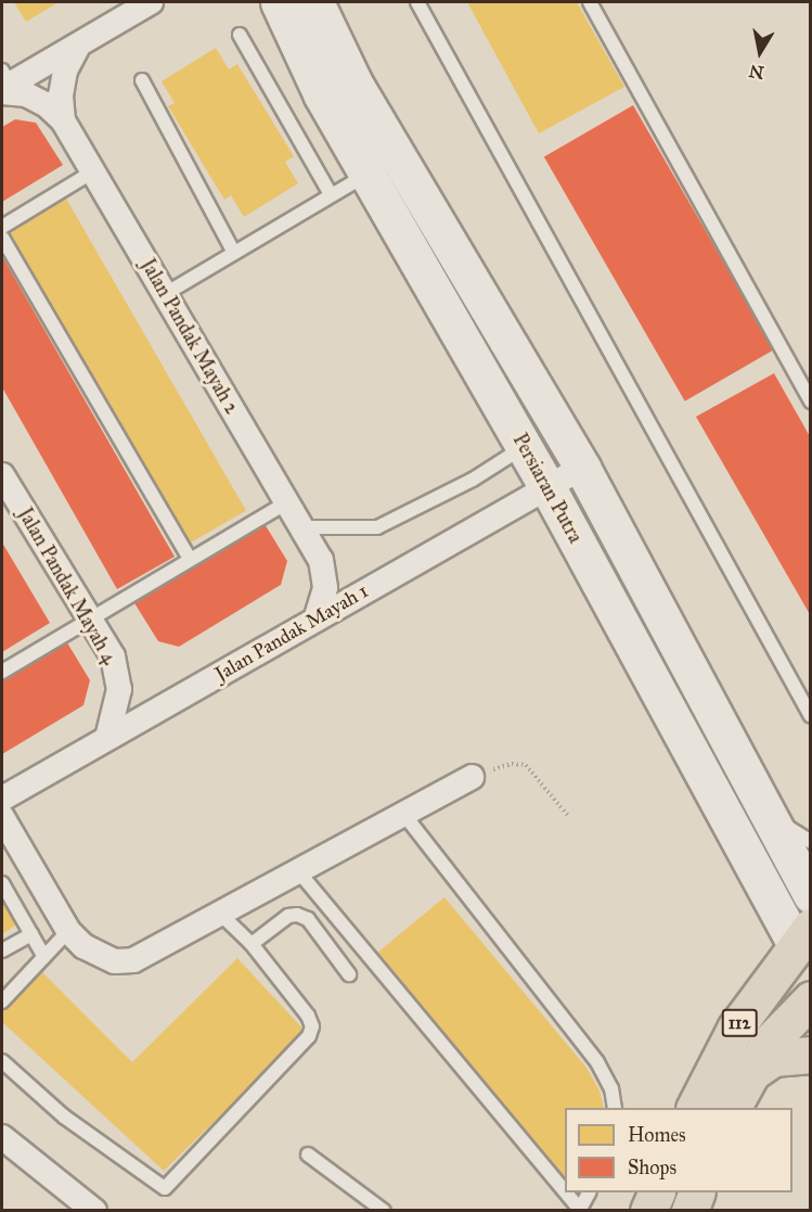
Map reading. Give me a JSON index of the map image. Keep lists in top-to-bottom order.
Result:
{
  "streets": {
    "main road": ["Persiaran Putra", "112"],
    "street": ["Jalan Pandak Mayah 2", "Jalan Pandak Mayah 4", "Jalan Pandak Mayah 1"]
  },
  "crossings": [
    ["Jalan Pandak Mayah 2", "Jalan Pandak Mayah 1"],
    ["Persiaran Putra", "Jalan Pandak Mayah 1"],
    ["Persiaran Putra", "112"],
    ["Jalan Pandak Mayah 4", "Jalan Pandak Mayah 1"]
  ],
  "legend": ["Homes", "Shops"],
  "north": "bottom"
}
